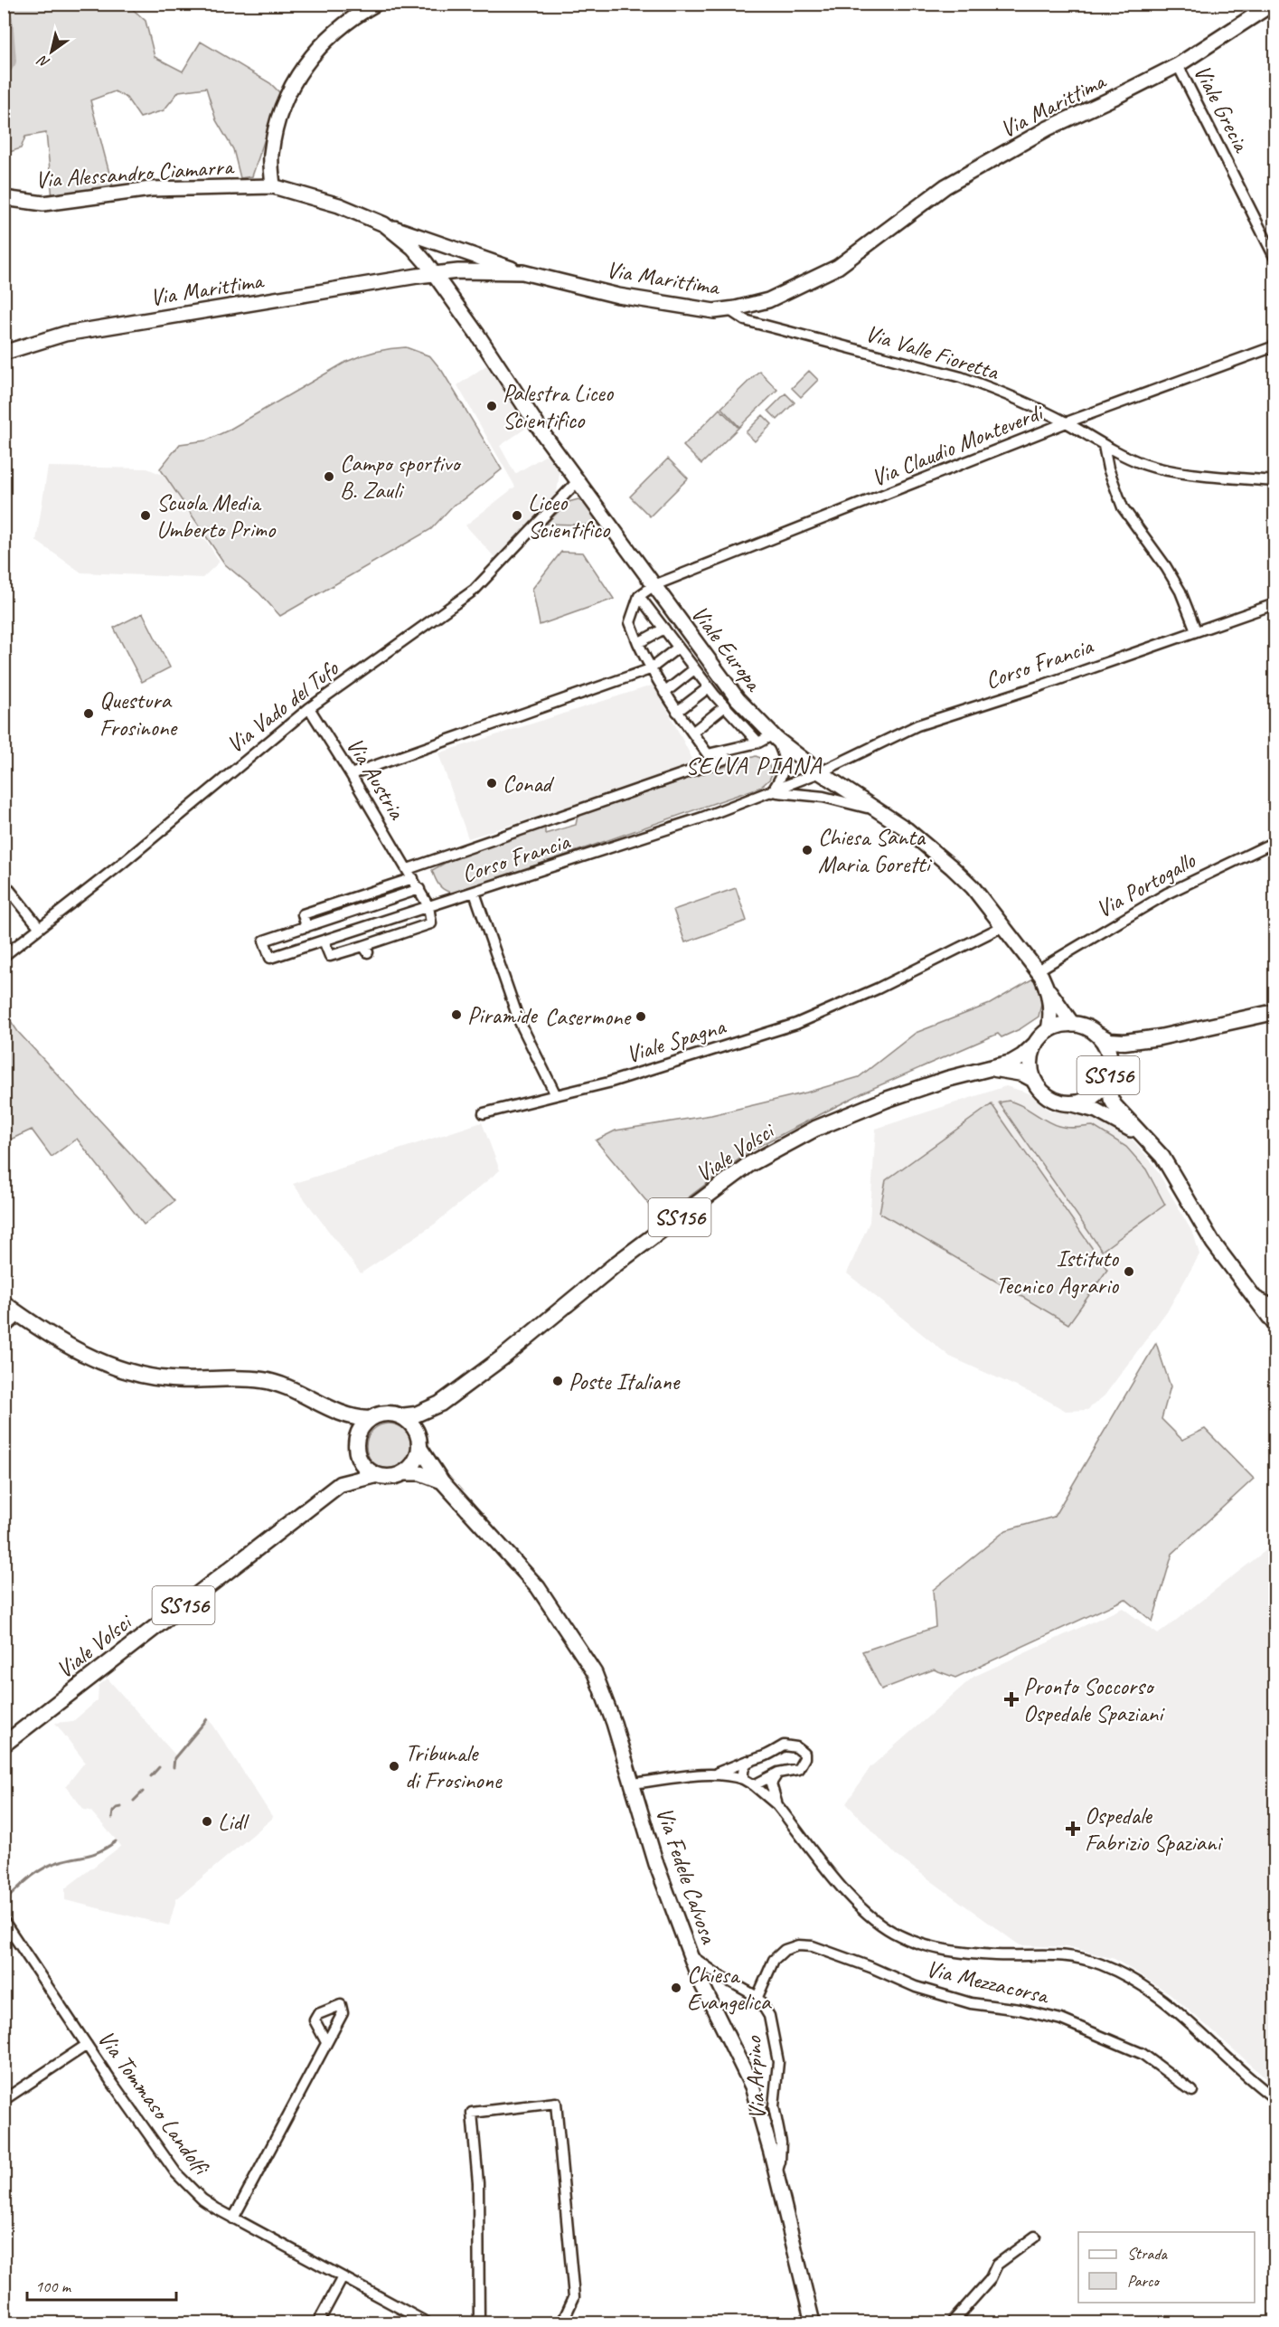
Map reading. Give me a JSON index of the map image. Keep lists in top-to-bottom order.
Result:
{
  "streets": {
    "main road": ["SS156", "Viale Volsci"],
    "street": [
      "Via Marittima",
      "Viale Grecia",
      "Via Alessandro Ciamarra",
      "Via Valle Fioretta",
      "Via Claudio Monteverdi",
      "Viale Europa",
      "Corso Francia",
      "Via Vado del Tufo",
      "Via Austria",
      "Via Portogallo",
      "Viale Spagna",
      "Via Fedele Calvosa",
      "Via Mezzacorsa",
      "Via Arpino",
      "Via Tommaso Landolfi"
    ]
  },
  "crossings": [
    ["Via Marittima", "Viale Grecia"],
    ["Via Marittima", "Via Alessandro Ciamarra"],
    ["Via Marittima", "Via Valle Fioretta"],
    ["Via Marittima", "Viale Europa"],
    ["Via Alessandro Ciamarra", "Viale Europa"],
    ["Via Valle Fioretta", "Via Claudio Monteverdi"],
    ["Via Claudio Monteverdi", "Viale Europa"],
    ["Viale Europa", "Corso Francia"],
    ["Viale Europa", "Via Vado del Tufo"],
    ["Viale Europa", "Via Portogallo"],
    ["Viale Europa", "Viale Spagna"],
    ["Corso Francia", "Via Austria"],
    ["Via Vado del Tufo", "Via Austria"],
    ["SS156", "Viale Volsci"],
    ["SS156", "Via Fedele Calvosa"],
    ["Viale Volsci", "Via Fedele Calvosa"],
    ["Via Fedele Calvosa", "Via Arpino"],
    ["Via Mezzacorsa", "Via Arpino"]
  ],
  "districts": ["SELVA PIANA"],
  "places": {
    "other": [
      "Palestra Liceo Scientifico",
      "Campo sportivo B. Zauli",
      "Scuola Media Umberto Primo",
      "Liceo Scientifico",
      "Questura Frosinone",
      "Conad",
      "Chiesa Santa Maria Goretti",
      "Piramide",
      "Casermone",
      "Istituto Tecnico Agrario",
      "Poste Italiane",
      "Tribunale di Frosinone",
      "Lidl",
      "Chiesa Evangelica"
    ],
    "health": ["Pronto Soccorso Ospedale Spaziani", "Ospedale Fabrizio Spaziani"]
  },
  "legend": ["Strada", "Parco"],
  "scale_bar": "100 m",
  "north": "bottom left"
}
